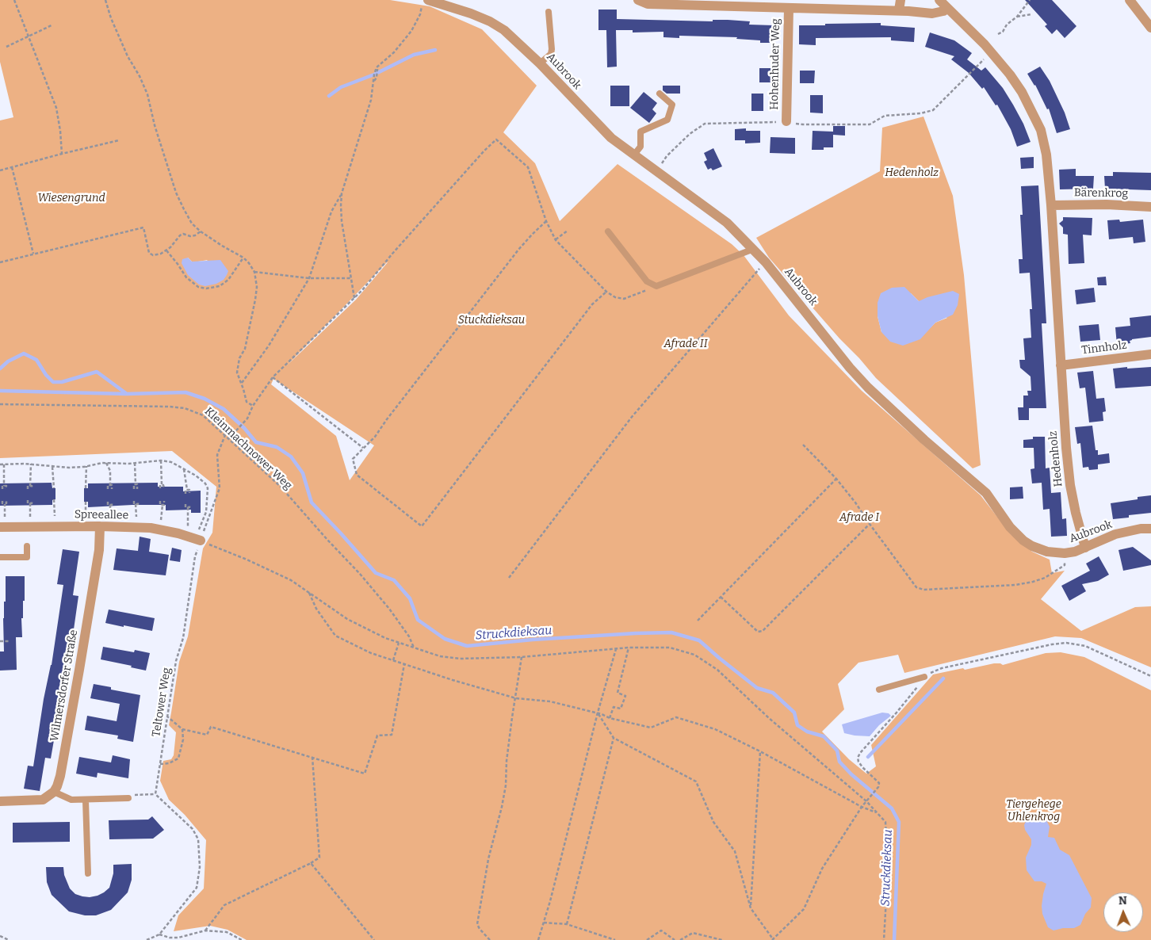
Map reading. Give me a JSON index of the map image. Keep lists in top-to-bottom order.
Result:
{
  "streets": {
    "street": [
      "Hohenhuder Weg",
      "Aubrook",
      "Bärenkrog",
      "Tinnholz",
      "Hedenholz",
      "Spreeallee",
      "Wilmersdorfer Straße"
    ],
    "path": ["Kleinmachnower Weg", "Teltower Weg"]
  },
  "crossings": [
    ["Aubrook", "Hedenholz"],
    ["Bärenkrog", "Hedenholz"],
    ["Tinnholz", "Hedenholz"],
    ["Kleinmachnower Weg", "Teltower Weg"],
    ["Spreeallee", "Wilmersdorfer Straße"],
    ["Spreeallee", "Teltower Weg"]
  ],
  "water": ["Struckdieksau"],
  "parks": [
    "Hedenholz",
    "Wiesengrund",
    "Stuckdieksau",
    "Afrade II",
    "Afrade I",
    "Tiergehege Uhlenkrog"
  ],
  "north": "top"
}
